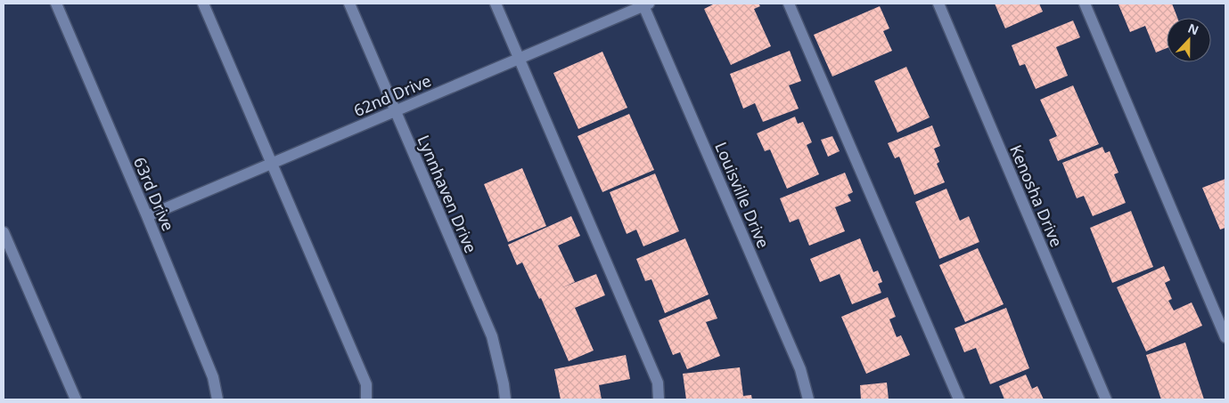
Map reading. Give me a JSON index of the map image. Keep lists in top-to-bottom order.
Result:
{
  "streets": {
    "street": [
      "62nd Drive",
      "63rd Drive",
      "Lynnhaven Drive",
      "Louisville Drive",
      "Kenosha Drive"
    ]
  },
  "crossings": [
    ["62nd Drive", "63rd Drive"],
    ["62nd Drive", "Lynnhaven Drive"],
    ["62nd Drive", "Louisville Drive"]
  ],
  "north": "top"
}
